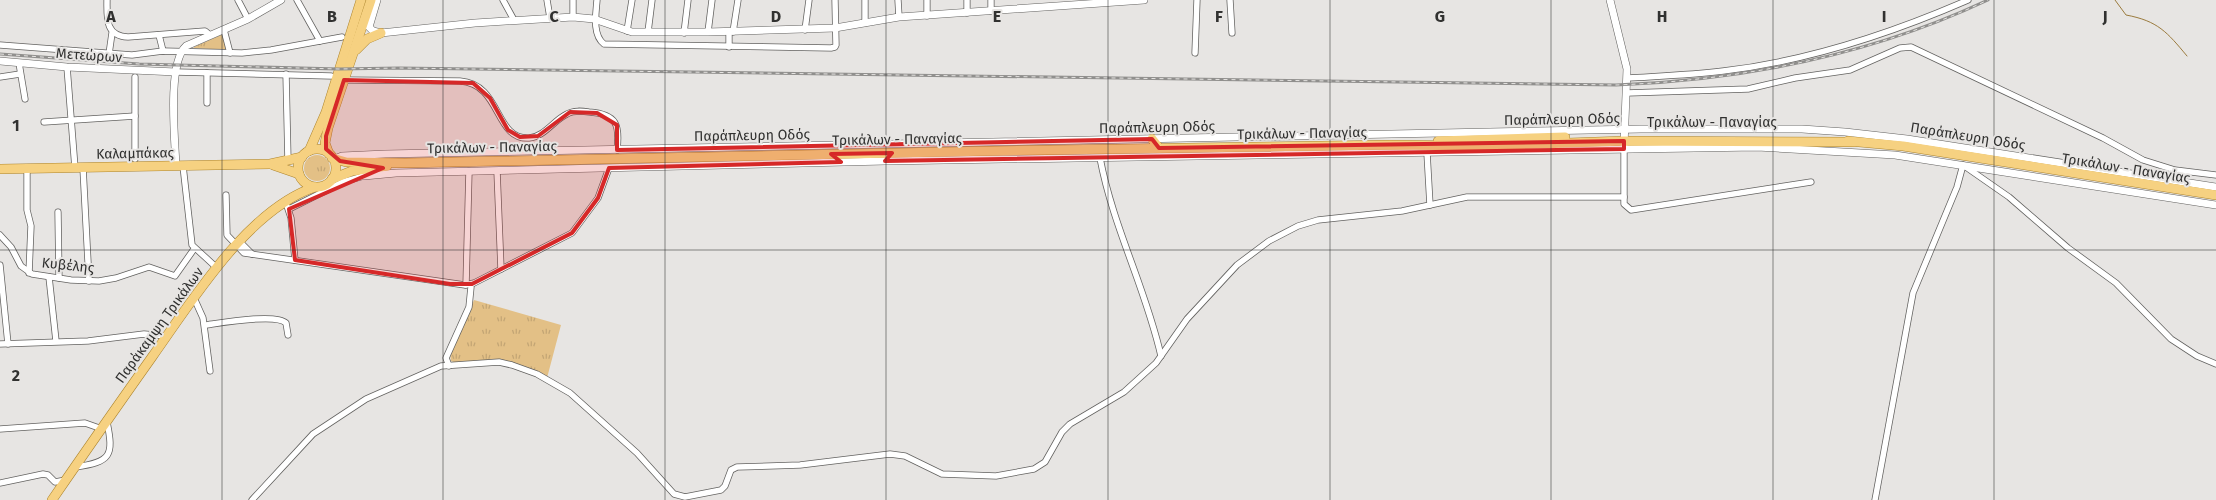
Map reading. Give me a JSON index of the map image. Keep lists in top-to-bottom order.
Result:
{
  "streets": {
    "main road": ["Τρικάλων - Παναγίας", "Καλαμπάκας", "Παράκαμψη Τρικάλων"],
    "street": ["Μετεώρων", "Παράπλευρη Οδός", "Κυβέλης"]
  },
  "crossings": [
    ["Παράπλευρη Οδός", "Τρικάλων - Παναγίας"],
    ["Παράπλευρη Οδός", "Καλαμπάκας"],
    ["Παράπλευρη Οδός", "Παράκαμψη Τρικάλων"],
    ["Τρικάλων - Παναγίας", "Καλαμπάκας"],
    ["Τρικάλων - Παναγίας", "Παράκαμψη Τρικάλων"],
    ["Καλαμπάκας", "Παράκαμψη Τρικάλων"]
  ],
  "grid": {
    "columns": [
      "A",
      "B",
      "C",
      "D",
      "E",
      "F",
      "G",
      "H",
      "I",
      "J"
    ],
    "rows": ["1", "2"]
  }
}
